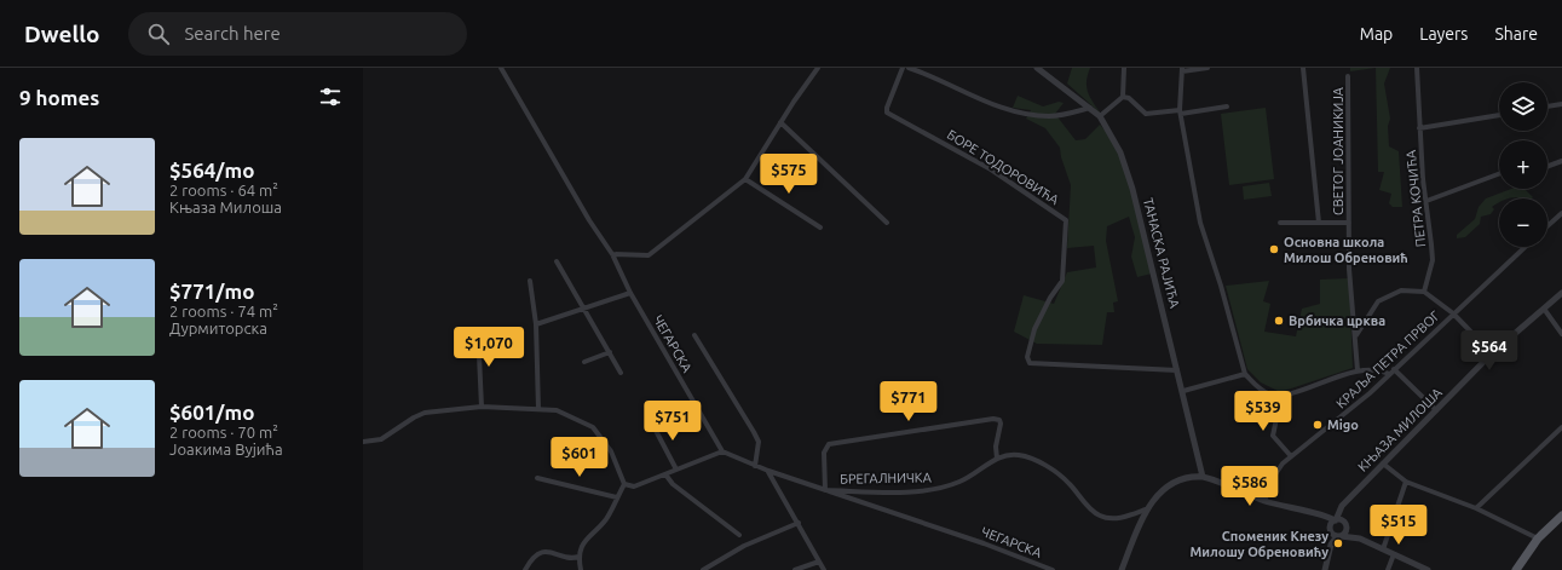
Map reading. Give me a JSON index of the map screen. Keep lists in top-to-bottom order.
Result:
{
  "streets": {
    "street": [
      "СВЕТОГ ЈОАНИКИЈА",
      "БОРЕ ТОДОРОВИЋА",
      "ПЕТРА КОЧИЋА",
      "ТАНАСКА РАЈИЋА",
      "ЧЕГАРСКА",
      "КРАЉА ПЕТРА ПРВОГ",
      "КЊАЗА МИЛОША",
      "БРЕГАЛНИЧКА"
    ]
  },
  "crossings": [
    ["БОРЕ ТОДОРОВИЋА", "ТАНАСКА РАЈИЋА"],
    ["ЧЕГАРСКА", "БРЕГАЛНИЧКА"]
  ],
  "places": [
    "Основна школа Милош Обреновић",
    "Врбичка црква",
    "Migo",
    "Споменик Кнезу Милошу Обреновићу"
  ],
  "page": {
    "header": "Dwello",
    "search": "Search here",
    "nav": ["Map", "Layers", "Share"],
    "heading": "9 homes",
    "map_buttons": ["+", "−"],
    "list": [
      {
        "name": "$564/mo",
        "note": "2 rooms · 64 m² · Књаза Милоша"
      },
      {
        "name": "$771/mo",
        "note": "2 rooms · 74 m² · Дурмиторска"
      },
      {
        "name": "$601/mo",
        "note": "2 rooms · 70 m² · Јоакима Вујића"
      }
    ],
    "price": [
      "$575",
      "$1,070",
      "$564",
      "$771",
      "$539",
      "$751",
      "$601",
      "$586",
      "$515"
    ]
  }
}
